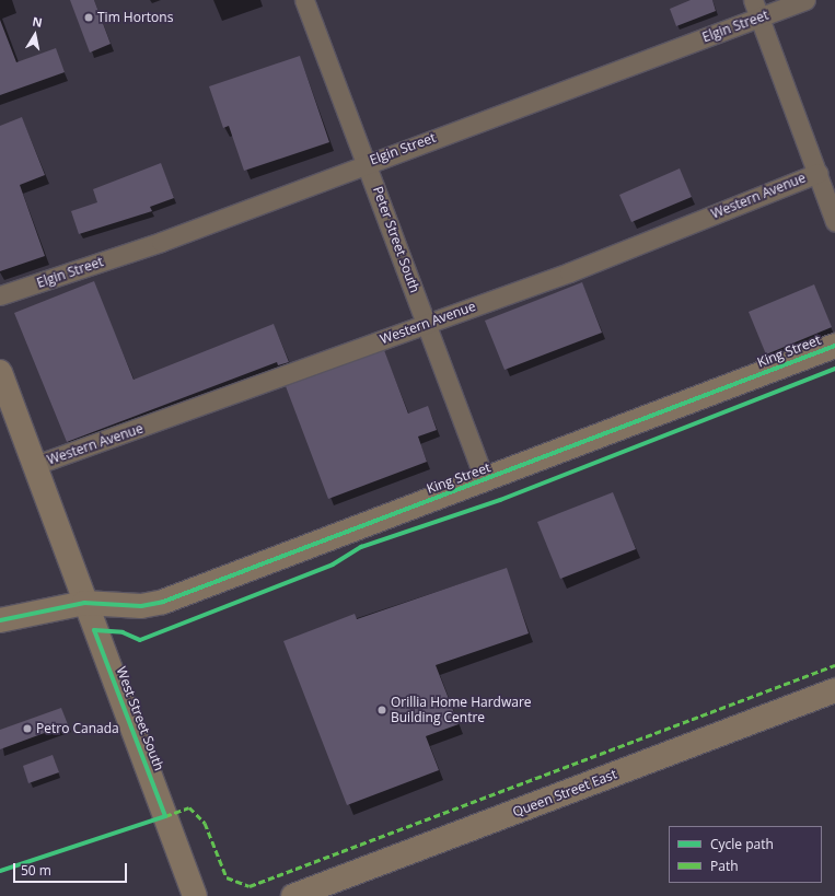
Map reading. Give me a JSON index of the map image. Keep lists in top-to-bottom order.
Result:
{
  "streets": {
    "street": [
      "Elgin Street",
      "Western Avenue",
      "Peter Street South",
      "King Street",
      "West Street South",
      "Queen Street East"
    ]
  },
  "crossings": [
    ["Elgin Street", "Peter Street South"],
    ["Western Avenue", "Peter Street South"],
    ["Western Avenue", "West Street South"],
    ["Peter Street South", "King Street"],
    ["King Street", "West Street South"]
  ],
  "places": ["Tim Hortons", "Orillia Home Hardware Building Centre", "Petro Canada"],
  "legend": ["Cycle path", "Path"],
  "scale_bar": "50 m",
  "north": "top"
}
